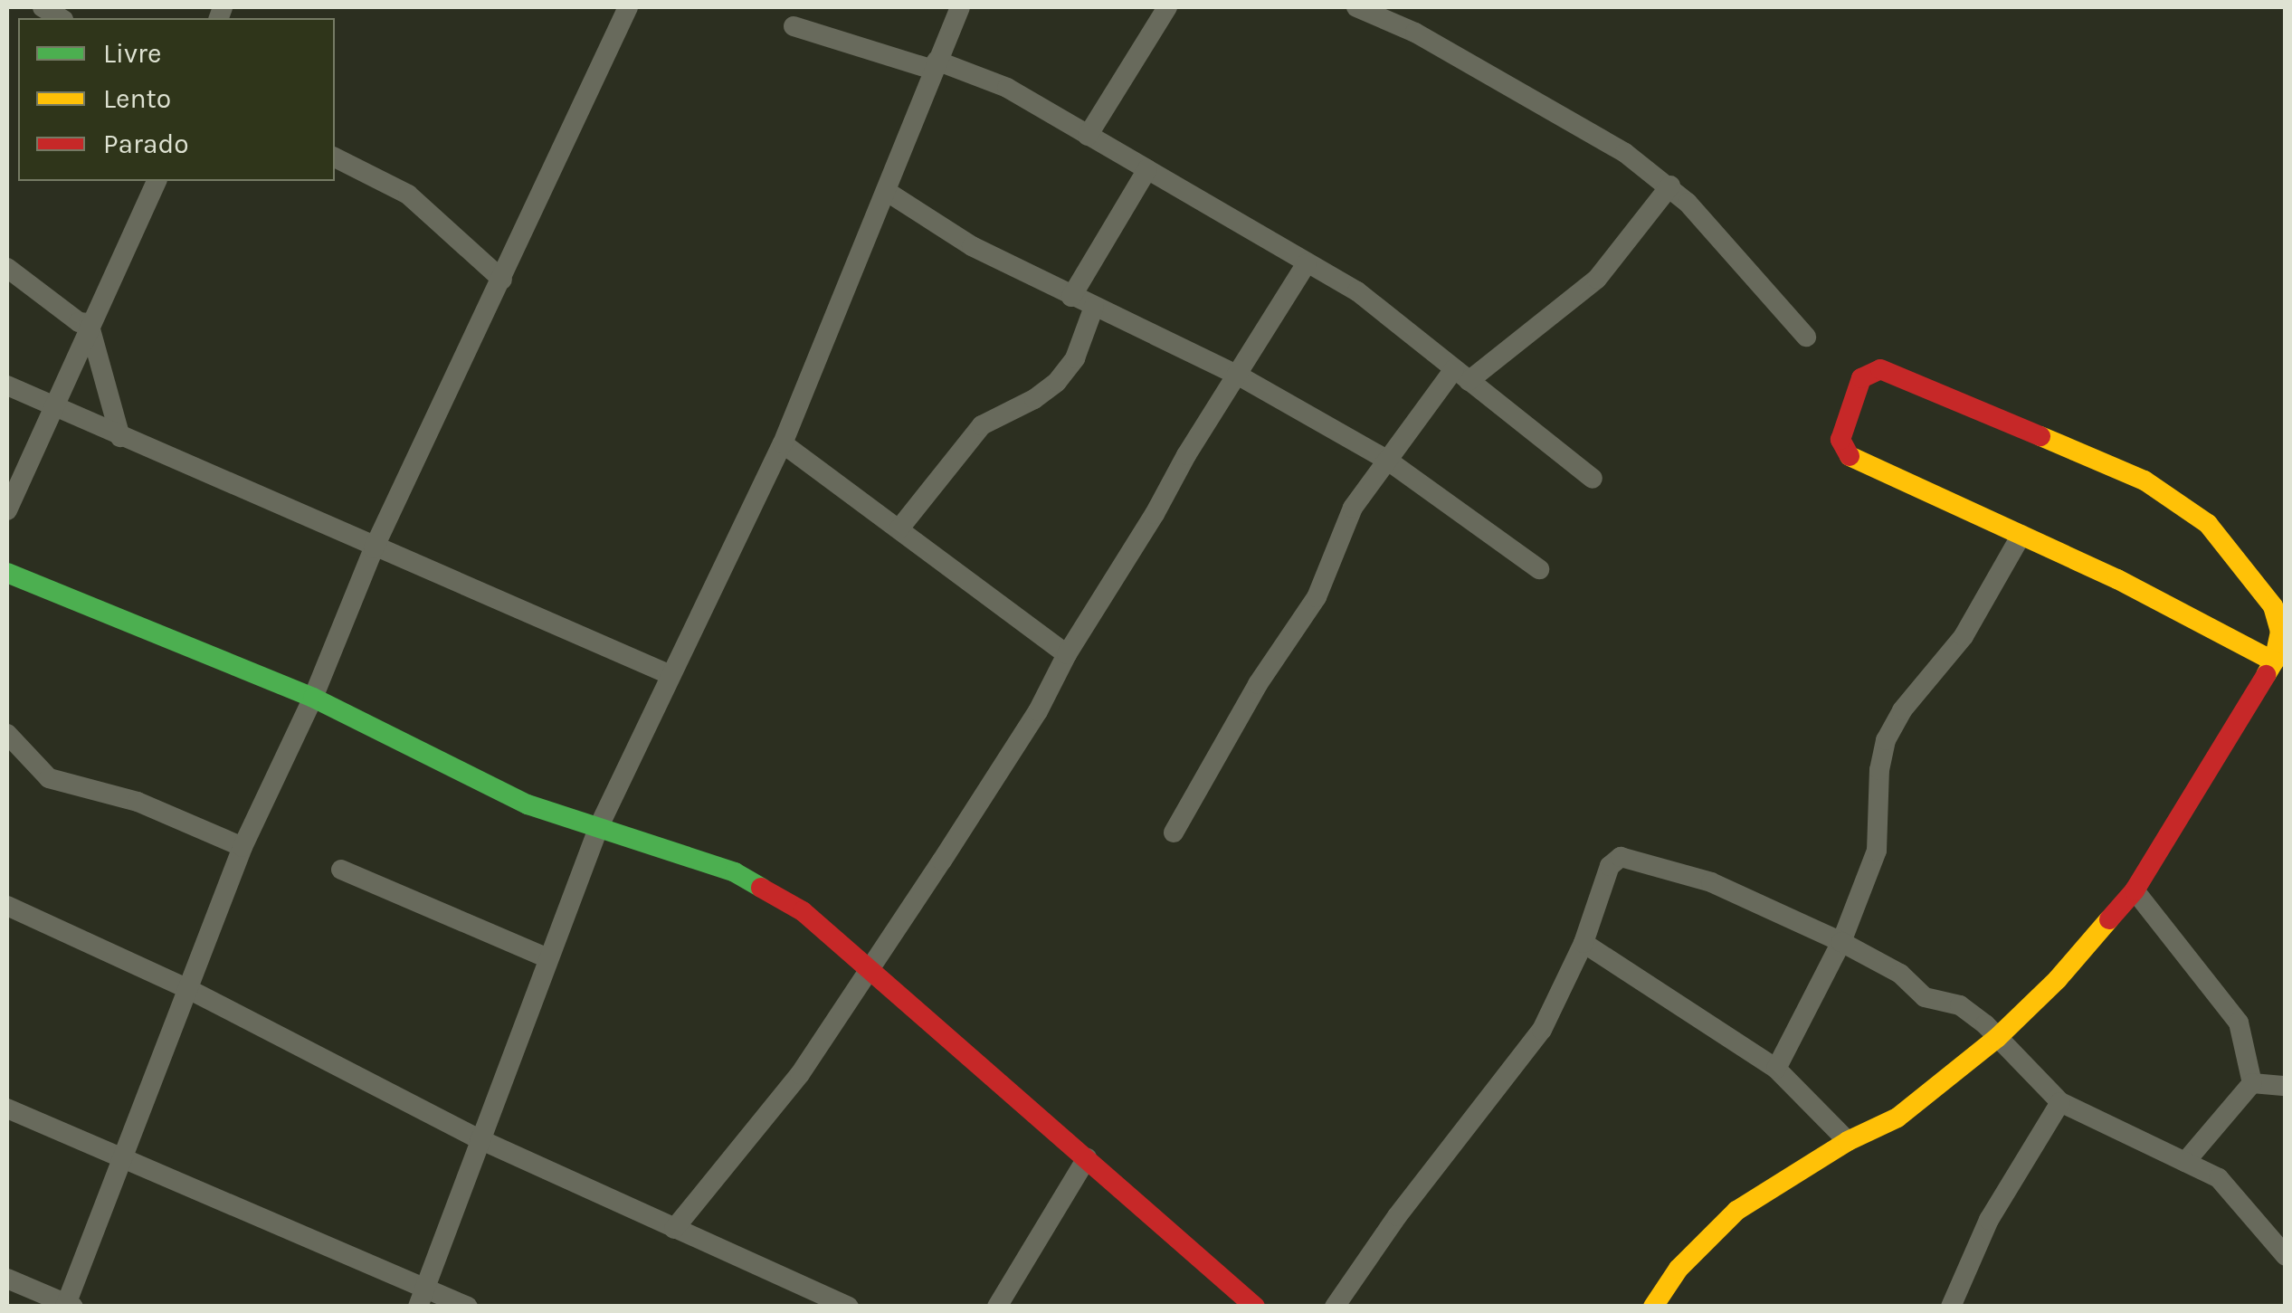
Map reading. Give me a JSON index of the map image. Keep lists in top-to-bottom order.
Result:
{
  "legend": ["Livre", "Lento", "Parado"]
}
